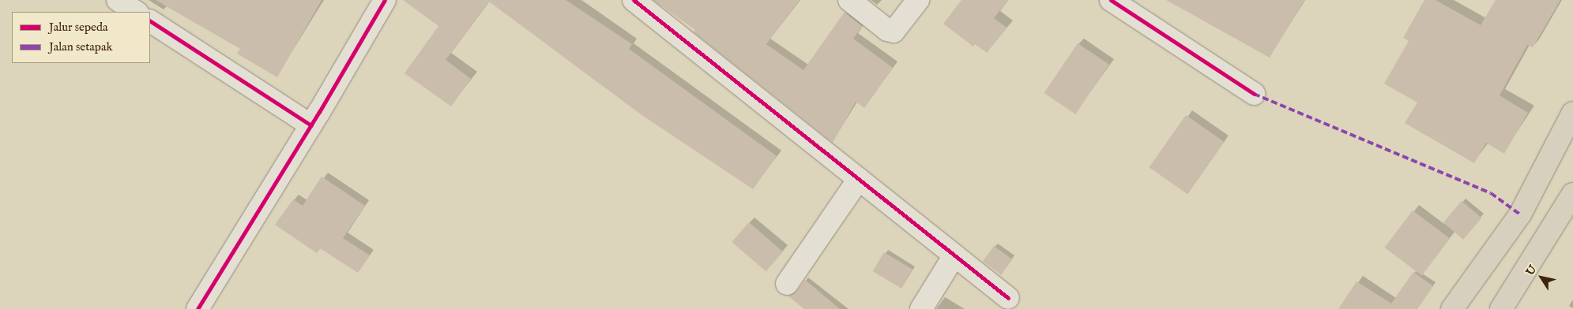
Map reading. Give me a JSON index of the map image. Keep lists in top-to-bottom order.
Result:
{
  "legend": ["Jalur sepeda", "Jalan setapak"],
  "north": "top left"
}
